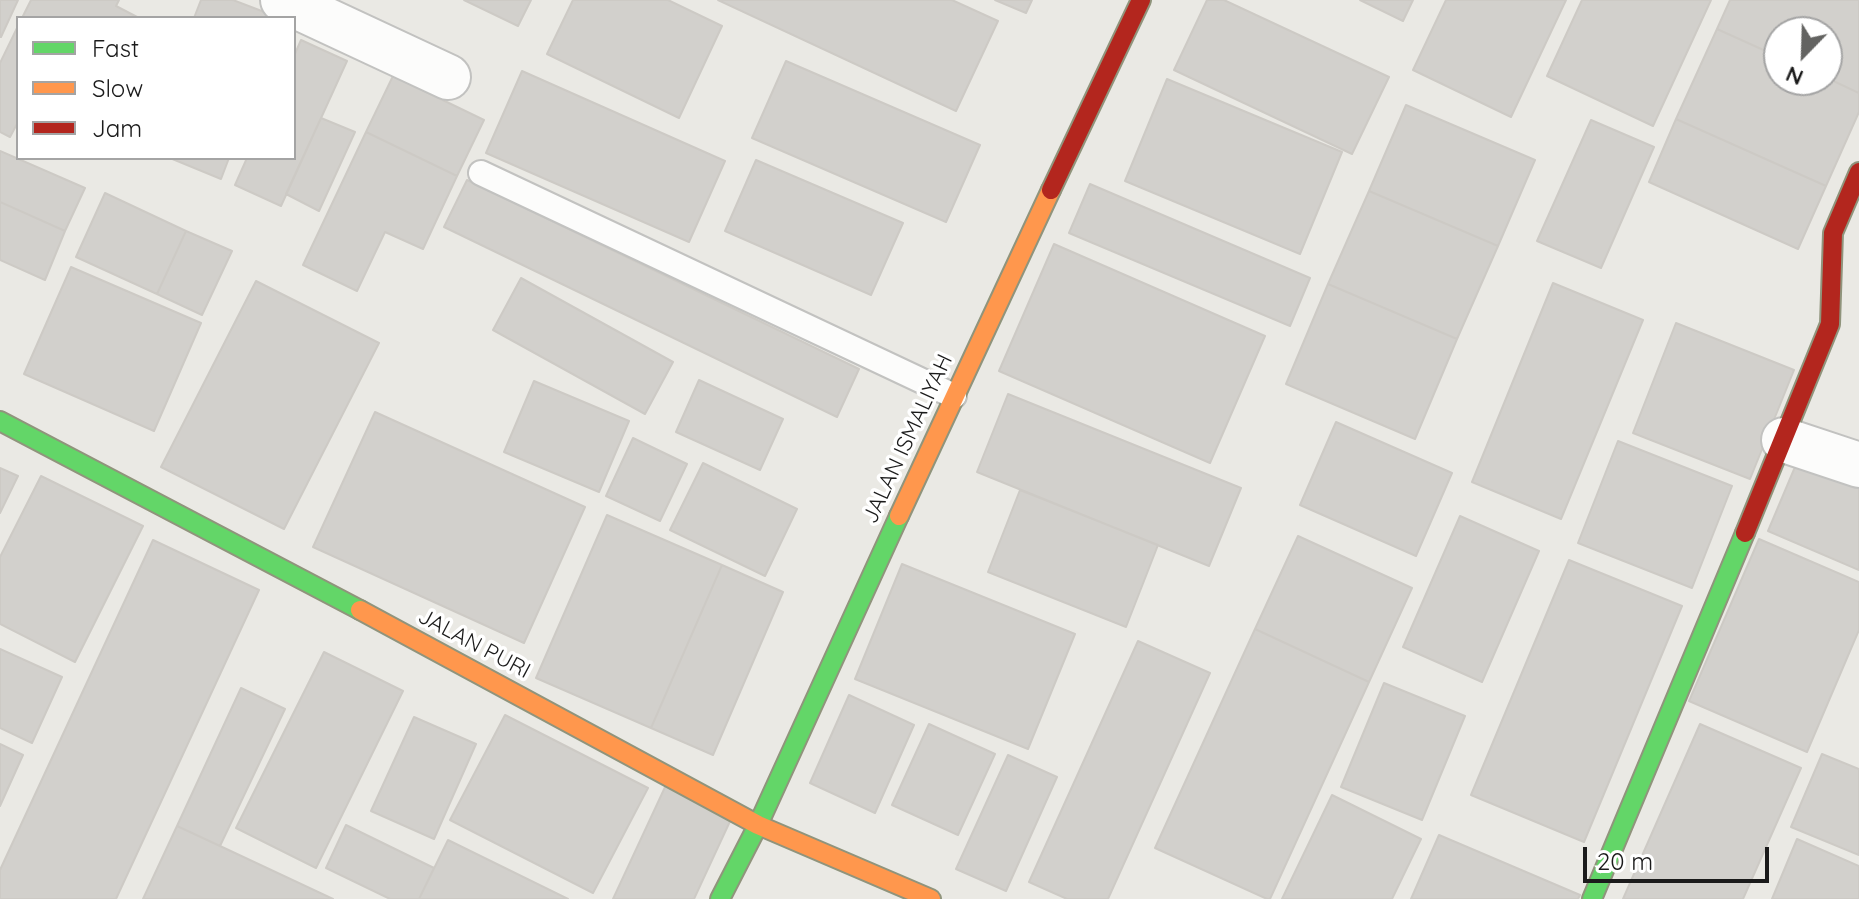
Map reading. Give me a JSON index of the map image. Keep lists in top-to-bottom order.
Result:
{
  "streets": {
    "street": ["JALAN ISMALIYAH", "JALAN PURI"]
  },
  "crossings": [
    ["JALAN ISMALIYAH", "JALAN PURI"]
  ],
  "legend": ["Fast", "Slow", "Jam"],
  "scale_bar": "20 m",
  "north": "bottom left"
}
